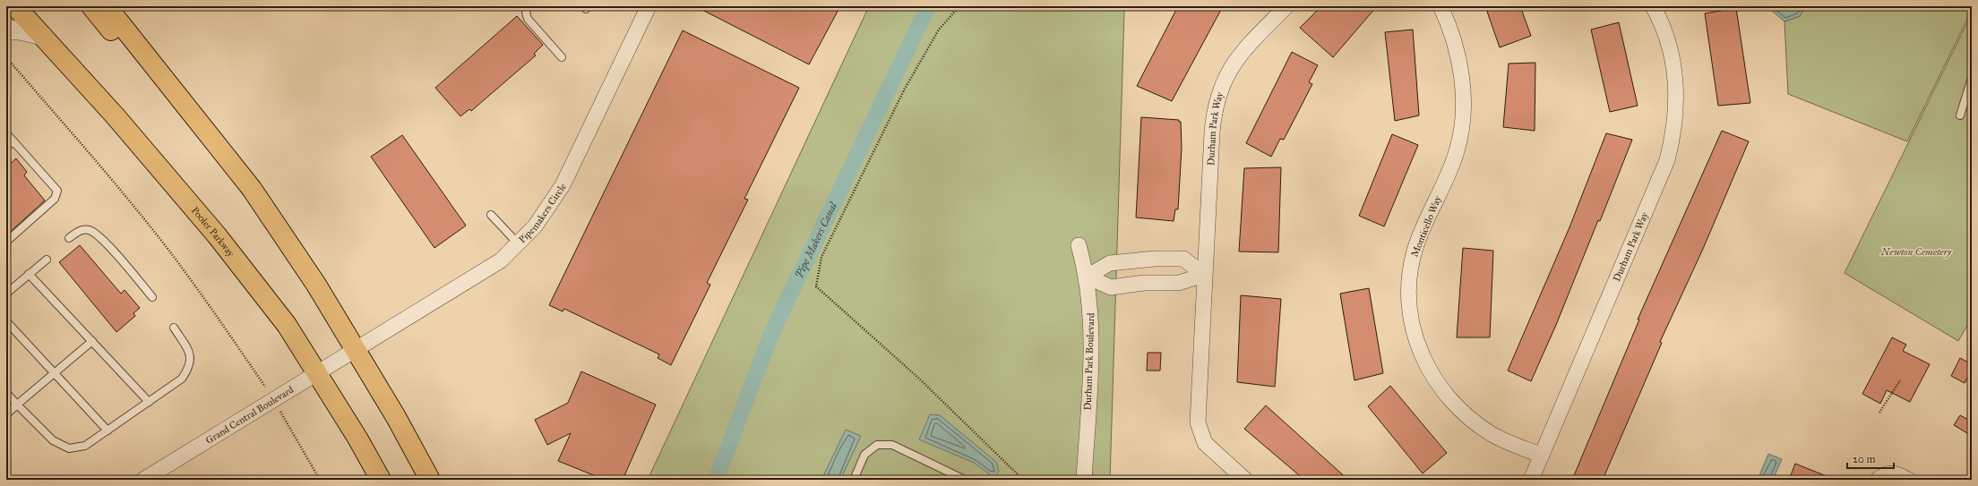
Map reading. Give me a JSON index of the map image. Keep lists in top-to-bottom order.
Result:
{
  "streets": {
    "main road": ["Pooler Parkway"],
    "street": [
      "Durham Park Way",
      "Pipemakers Circle",
      "Monticello Way",
      "Durham Park Boulevard",
      "Grand Central Boulevard"
    ]
  },
  "crossings": [
    ["Durham Park Way", "Monticello Way"],
    ["Pipemakers Circle", "Grand Central Boulevard"],
    ["Pooler Parkway", "Grand Central Boulevard"]
  ],
  "water": ["Pipe Makers Canal"],
  "parks": ["Newton Cemetery"],
  "scale_bar": "20 m"
}
